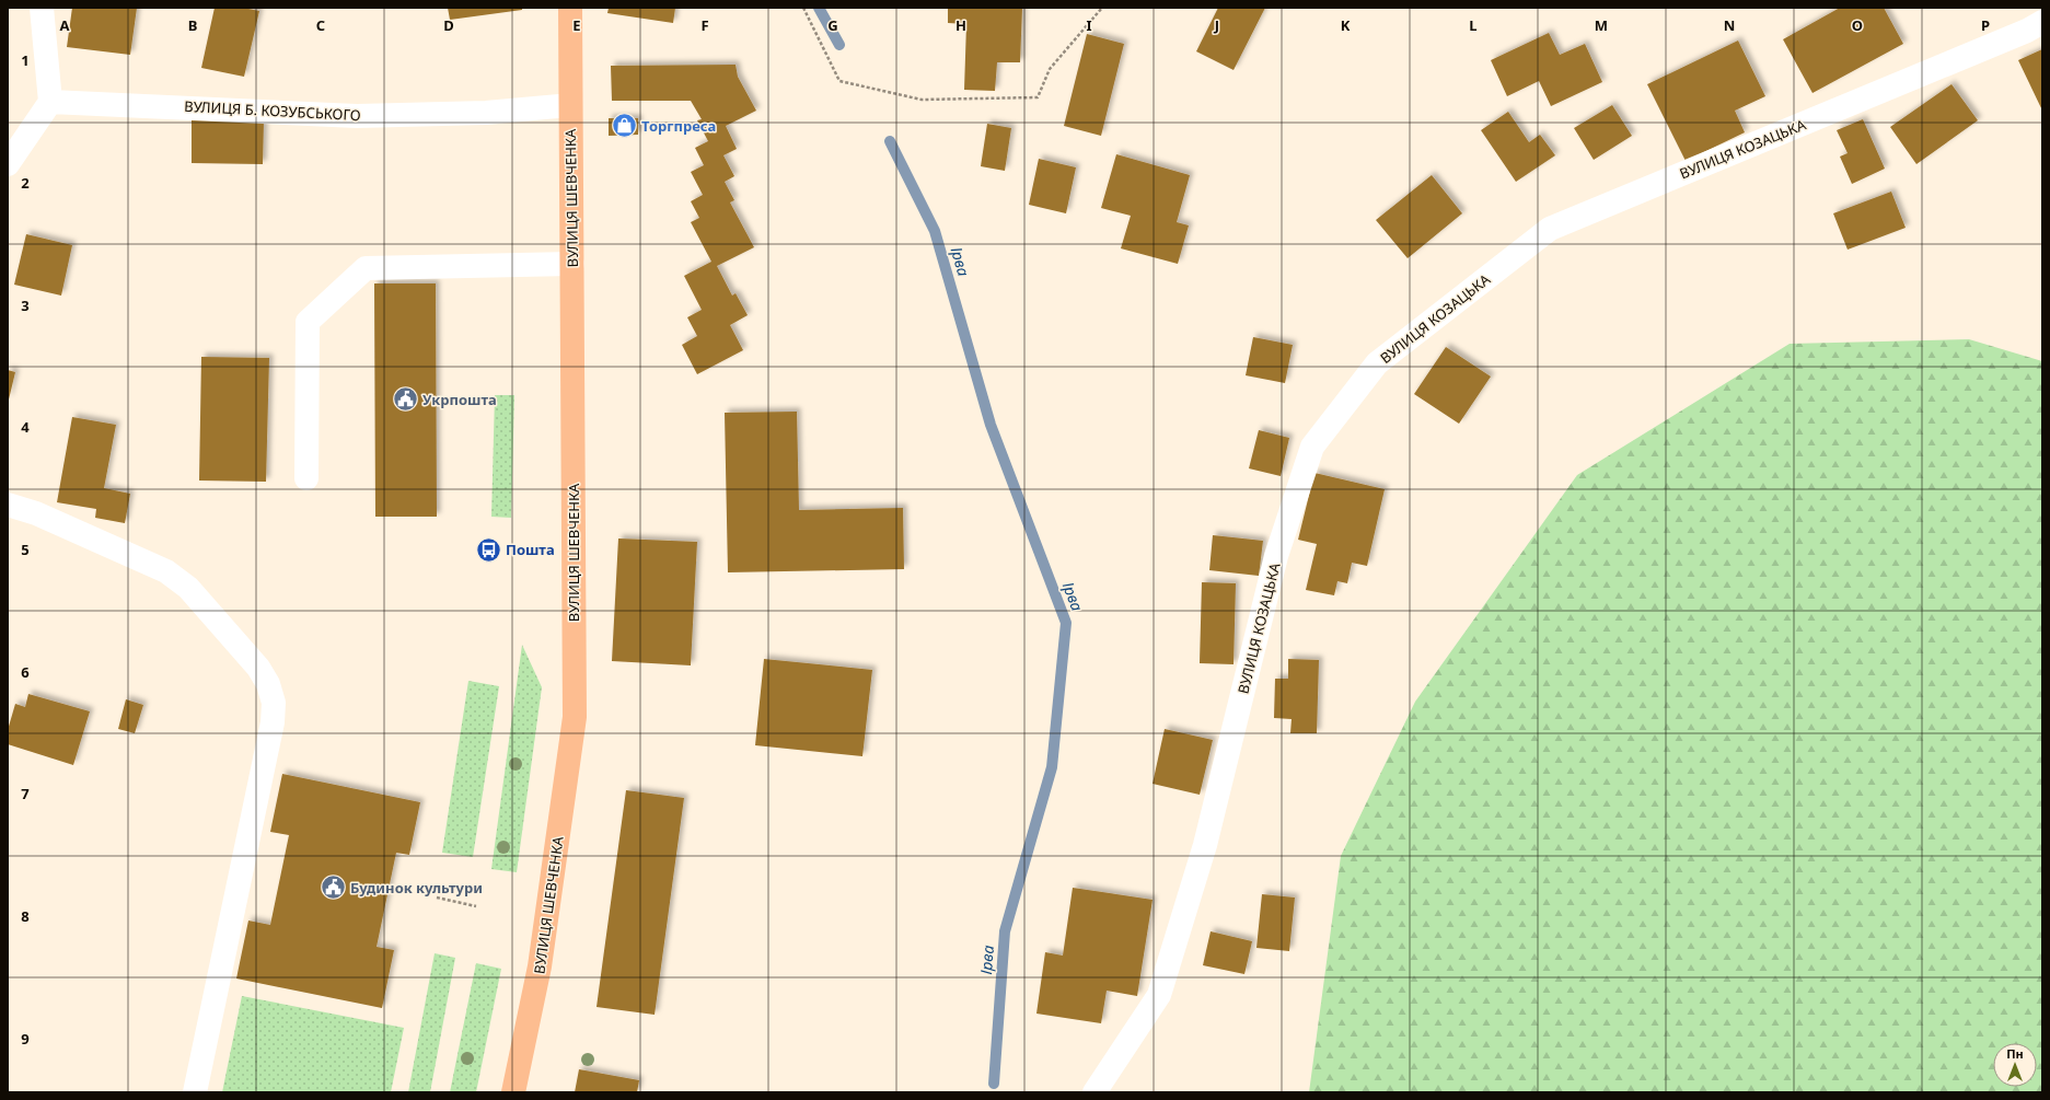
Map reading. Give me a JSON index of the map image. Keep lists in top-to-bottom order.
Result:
{
  "streets": {
    "main road": ["ВУЛИЦЯ ШЕВЧЕНКА"],
    "street": ["ВУЛИЦЯ Б. КОЗУБСЬКОГО", "ВУЛИЦЯ КОЗАЦЬКА"]
  },
  "crossings": [
    ["ВУЛИЦЯ Б. КОЗУБСЬКОГО", "ВУЛИЦЯ ШЕВЧЕНКА"]
  ],
  "water": ["Ірва"],
  "places": {
    "shop": ["Торгпреса"],
    "public building": ["Укрпошта", "Будинок культури"],
    "bus stop": ["Пошта"]
  },
  "north": "top",
  "grid": {
    "columns": [
      "A",
      "B",
      "C",
      "D",
      "E",
      "F",
      "G",
      "H",
      "I",
      "J",
      "K",
      "L",
      "M",
      "N",
      "O",
      "P"
    ],
    "rows": [
      "1",
      "2",
      "3",
      "4",
      "5",
      "6",
      "7",
      "8",
      "9"
    ]
  }
}
